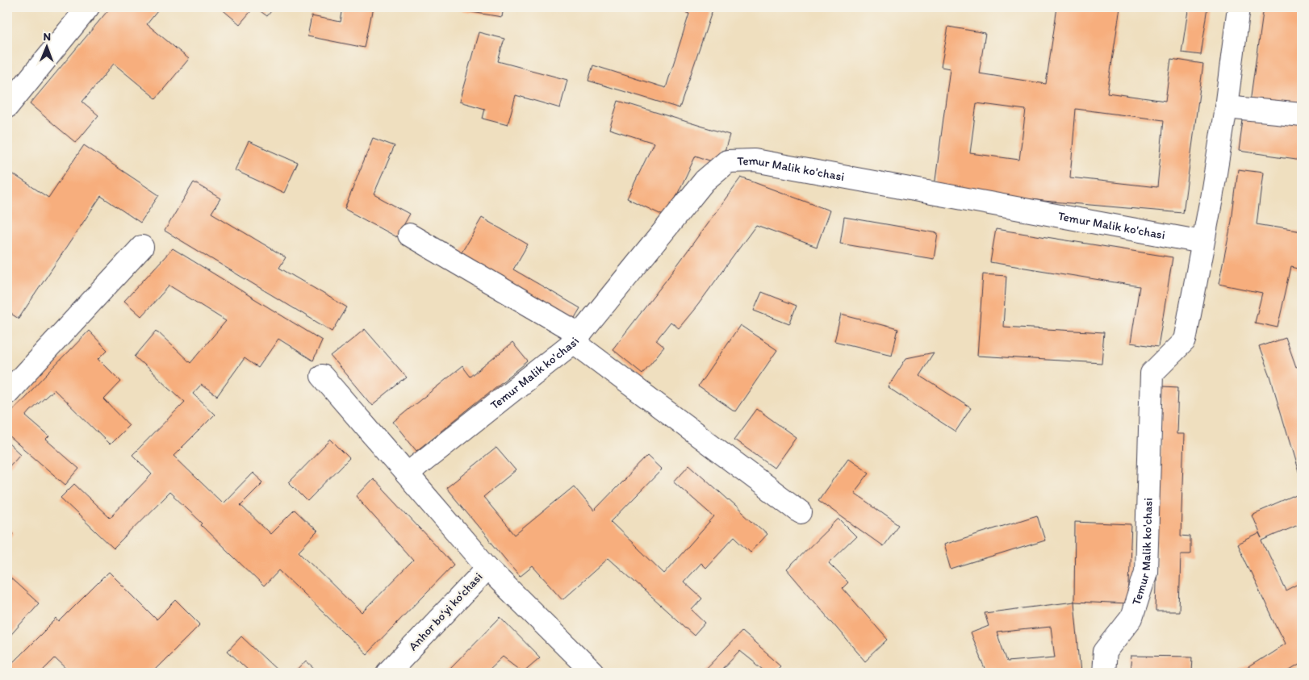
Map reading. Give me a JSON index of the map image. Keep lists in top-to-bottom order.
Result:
{
  "streets": {
    "street": ["Temur Malik ko'chasi", "Anhor boʻyi koʻchasi"]
  },
  "north": "top"
}
